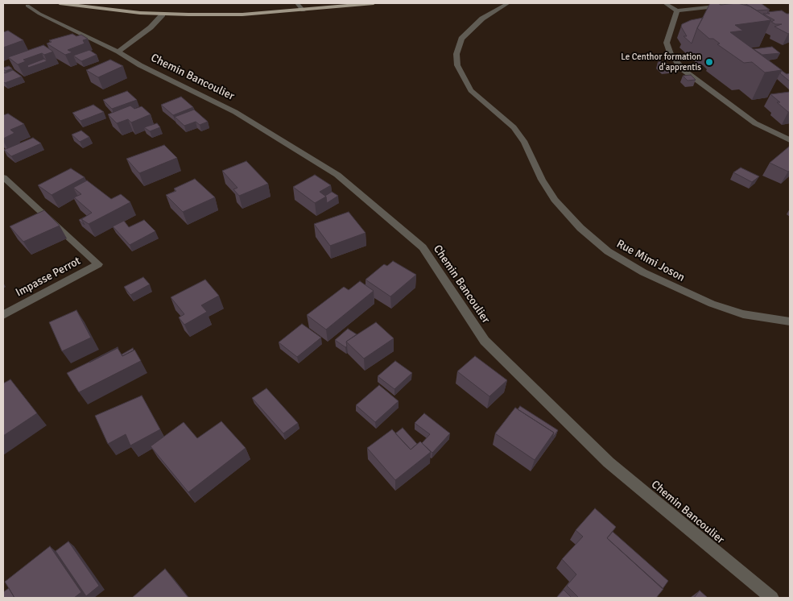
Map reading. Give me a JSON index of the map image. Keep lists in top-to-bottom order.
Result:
{
  "streets": {
    "street": ["Chemin Bancoulier", "Rue Mimi Joson", "Impasse Perrot"]
  },
  "places": ["Le Centhor formation d'apprentis"]
}
